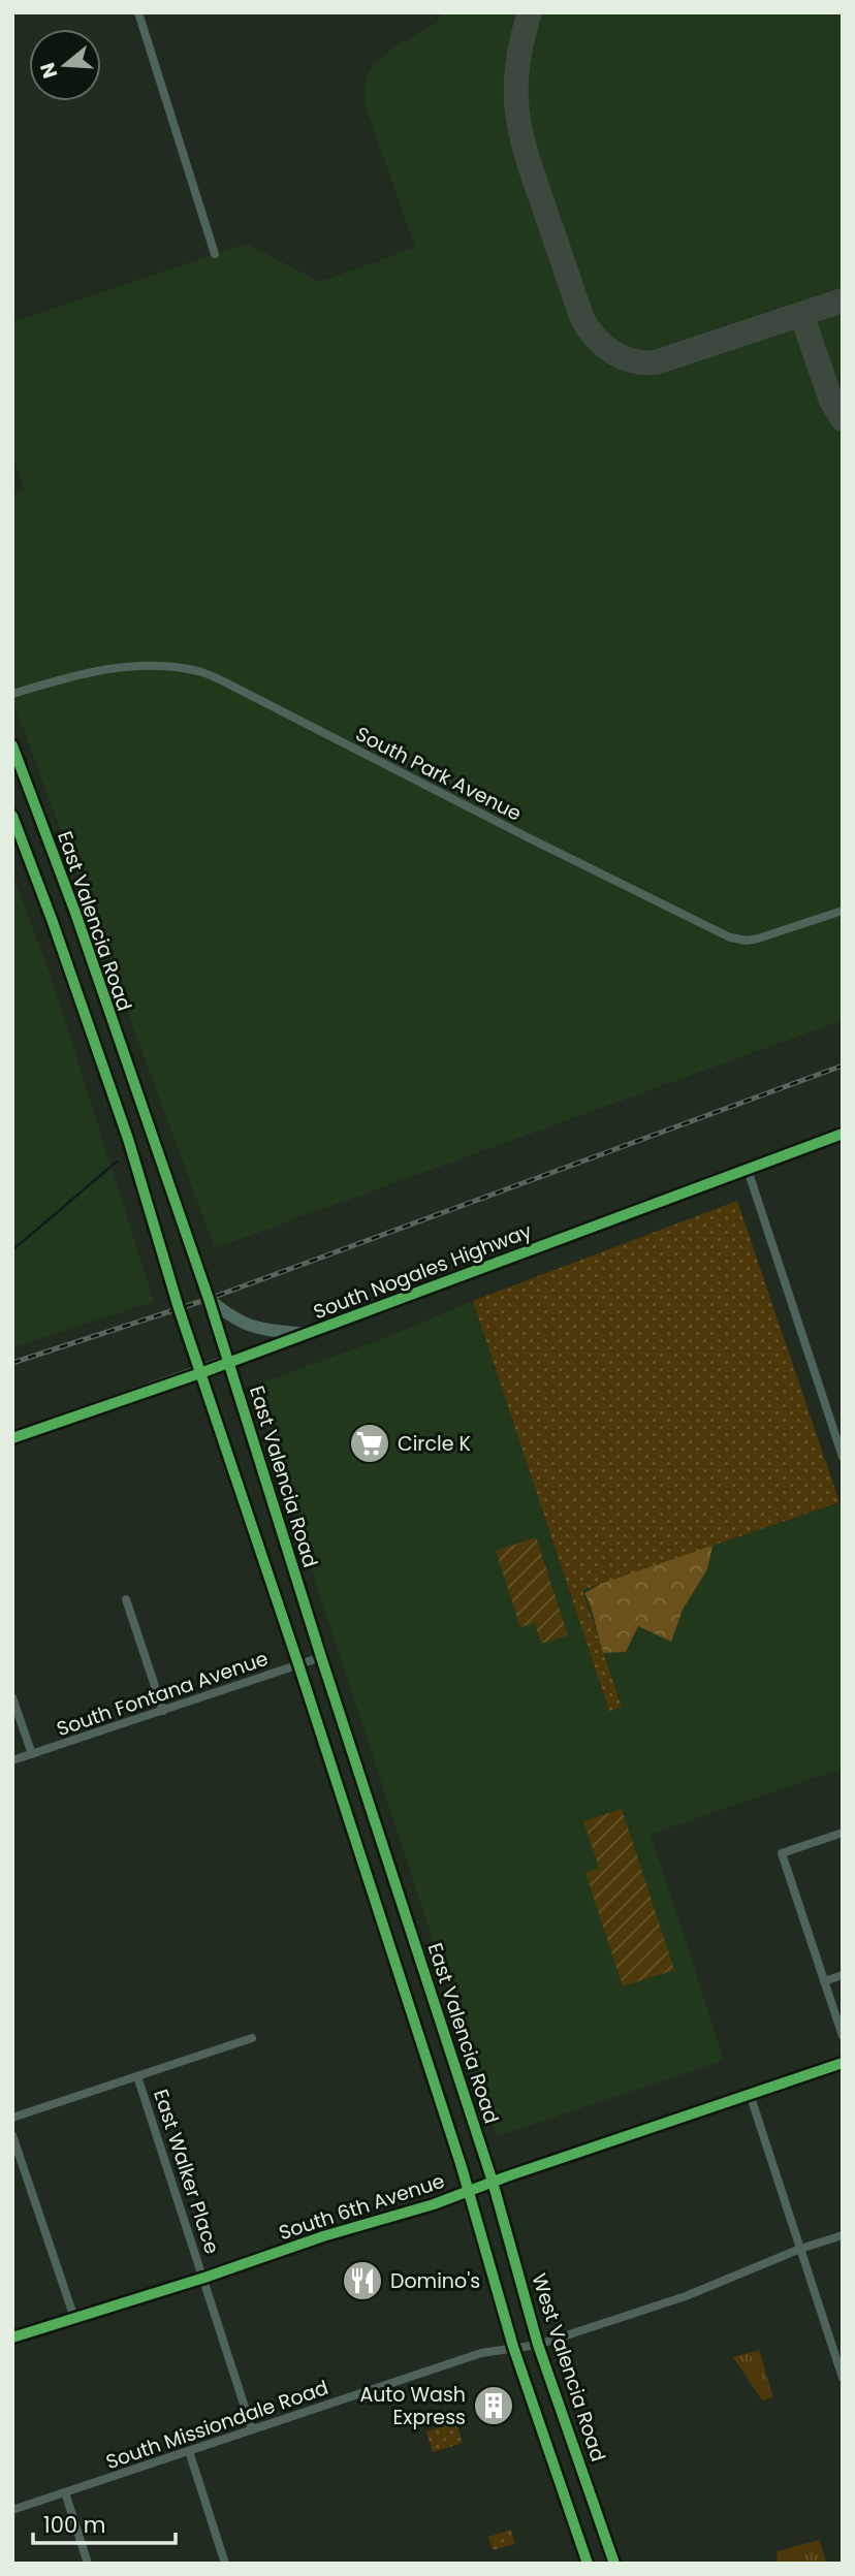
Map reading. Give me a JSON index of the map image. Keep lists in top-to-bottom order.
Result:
{
  "streets": {
    "main road": ["East Valencia Road", "South Nogales Highway", "West Valencia Road"],
    "street": [
      "South Park Avenue",
      "South Fontana Avenue",
      "East Walker Place",
      "South 6th Avenue",
      "South Missiondale Road"
    ]
  },
  "crossings": [
    ["East Valencia Road", "South Nogales Highway"],
    ["East Valencia Road", "South Fontana Avenue"],
    ["East Valencia Road", "South 6th Avenue"],
    ["East Valencia Road", "West Valencia Road"],
    ["East Walker Place", "South 6th Avenue"],
    ["East Walker Place", "South Missiondale Road"],
    ["South 6th Avenue", "West Valencia Road"],
    ["West Valencia Road", "South Missiondale Road"]
  ],
  "places": {
    "supermarket": ["Circle K"],
    "restaurant": ["Domino's"],
    "building": ["Auto Wash Express"]
  },
  "scale_bar": "100 m",
  "north": "left"
}
